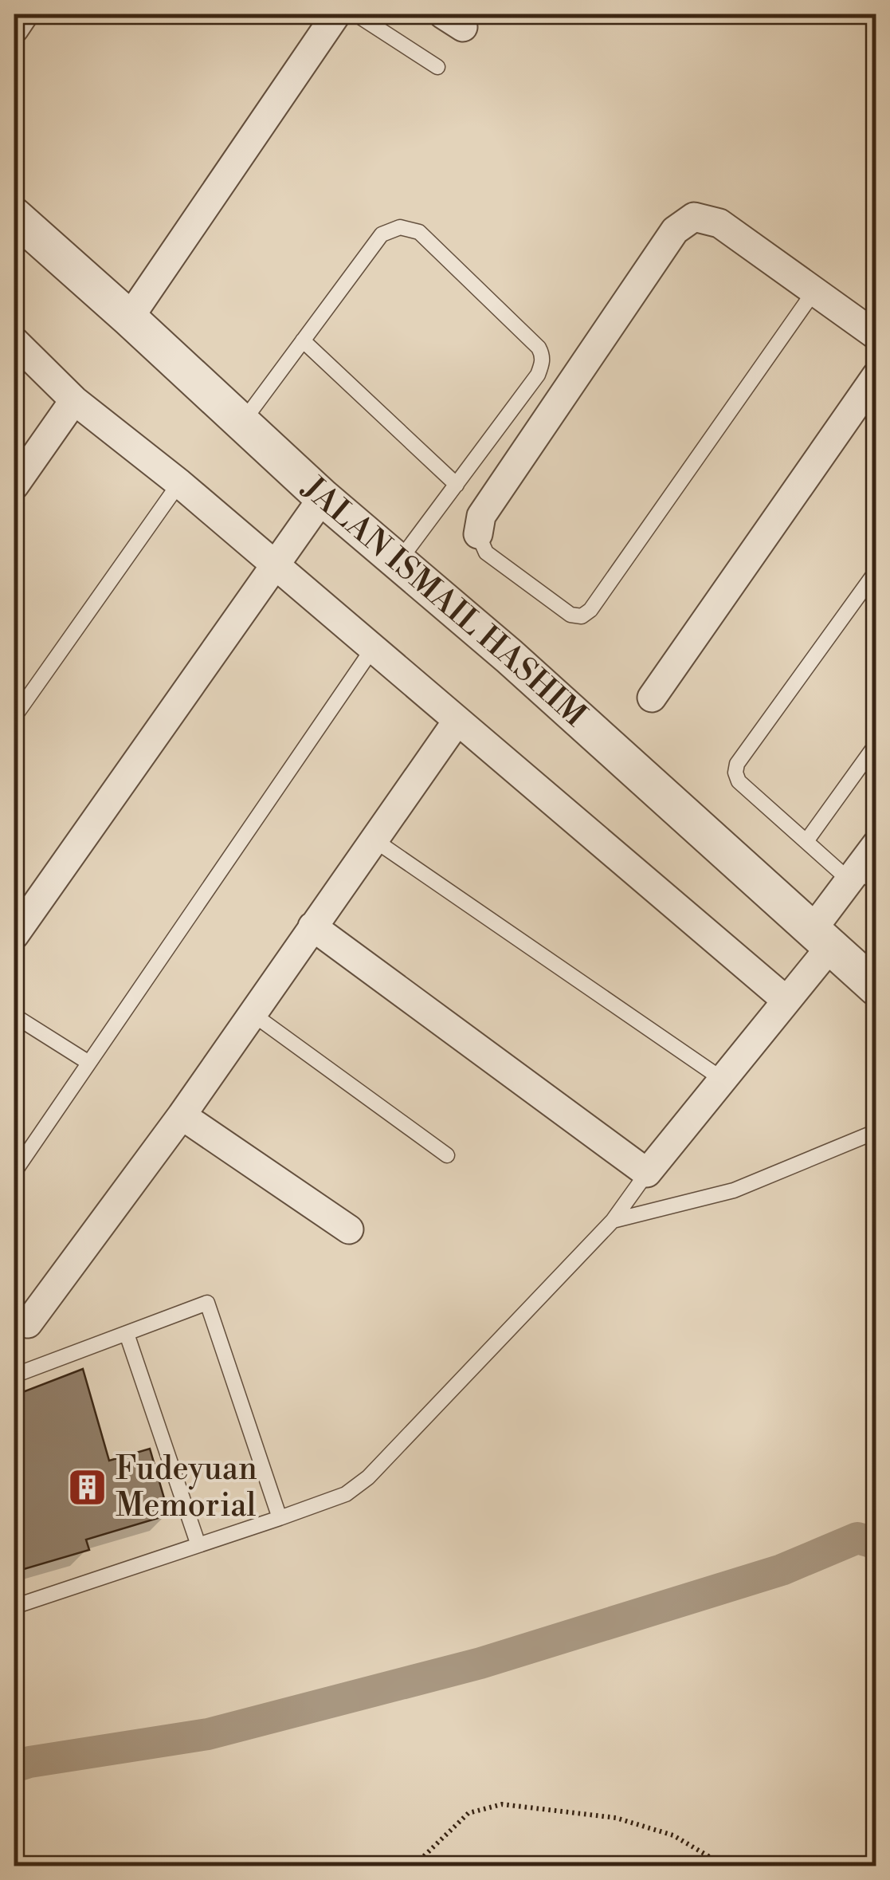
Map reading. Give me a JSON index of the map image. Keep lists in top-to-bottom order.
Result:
{
  "streets": {
    "street": ["JALAN ISMAIL HASHIM"]
  },
  "places": {
    "building": ["Fudeyuan Memorial"]
  }
}
